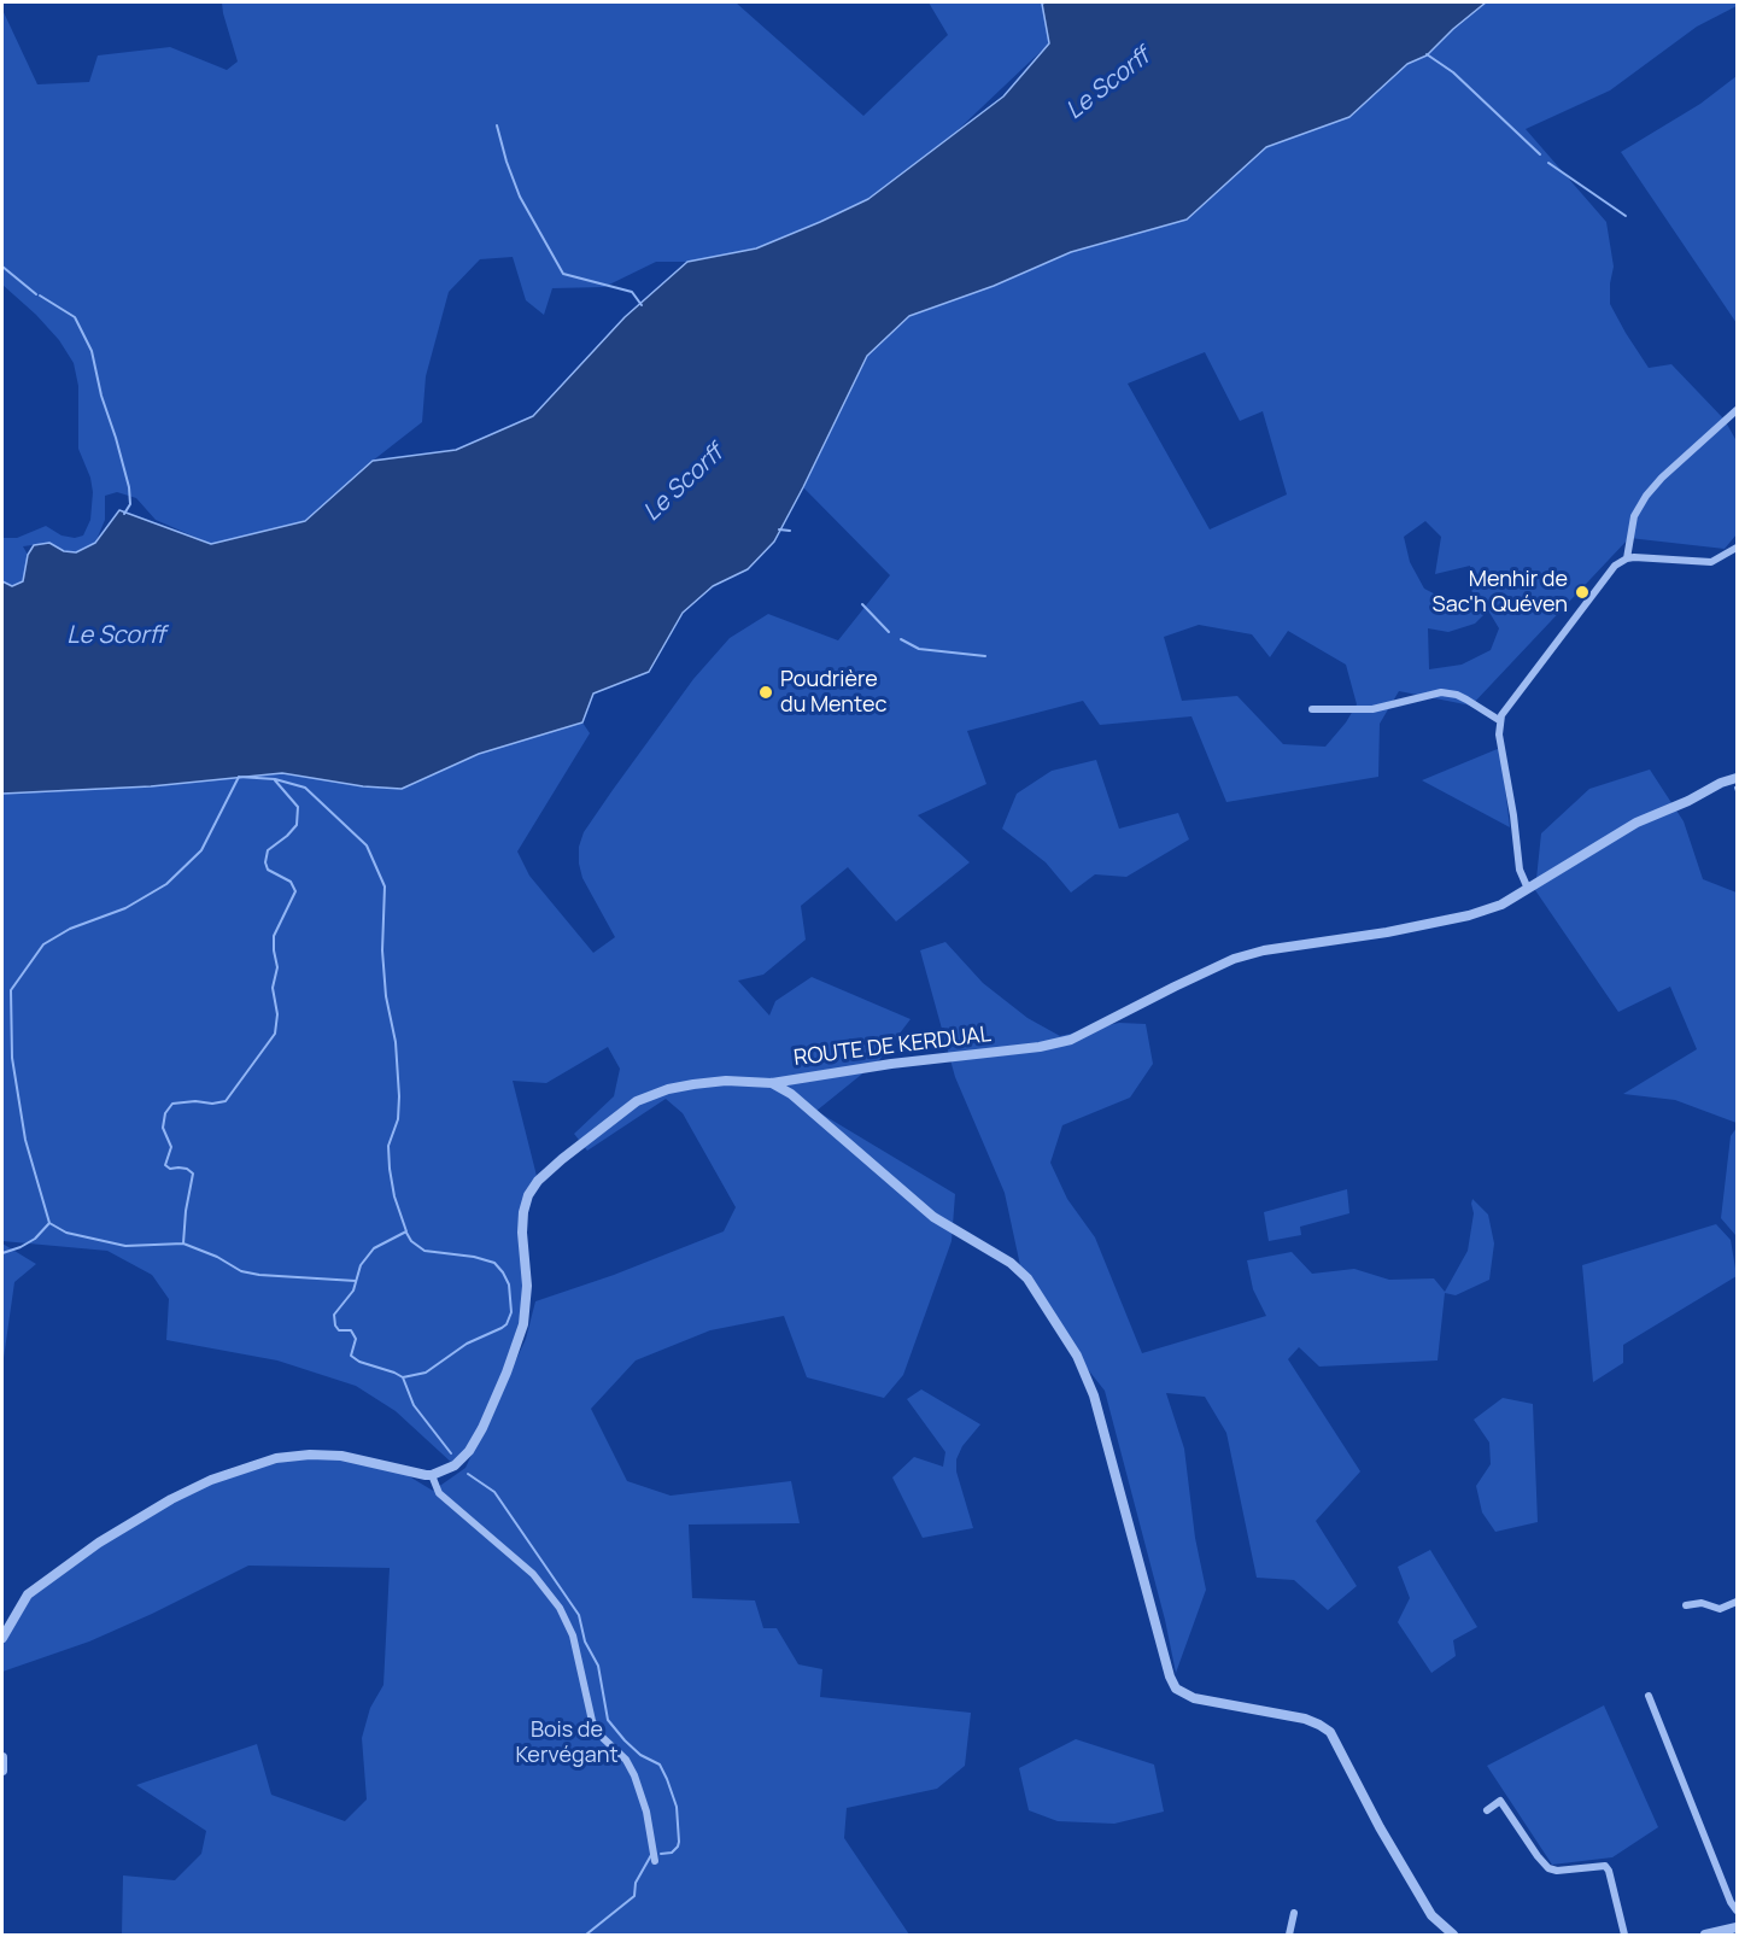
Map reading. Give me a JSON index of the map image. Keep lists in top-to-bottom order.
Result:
{
  "streets": {
    "street": ["ROUTE DE KERDUAL"]
  },
  "water": ["Le Scorff"],
  "parks": ["Bois de Kervégant"],
  "places": ["Menhir de Sac'h Quéven", "Poudrière du Mentec"]
}
